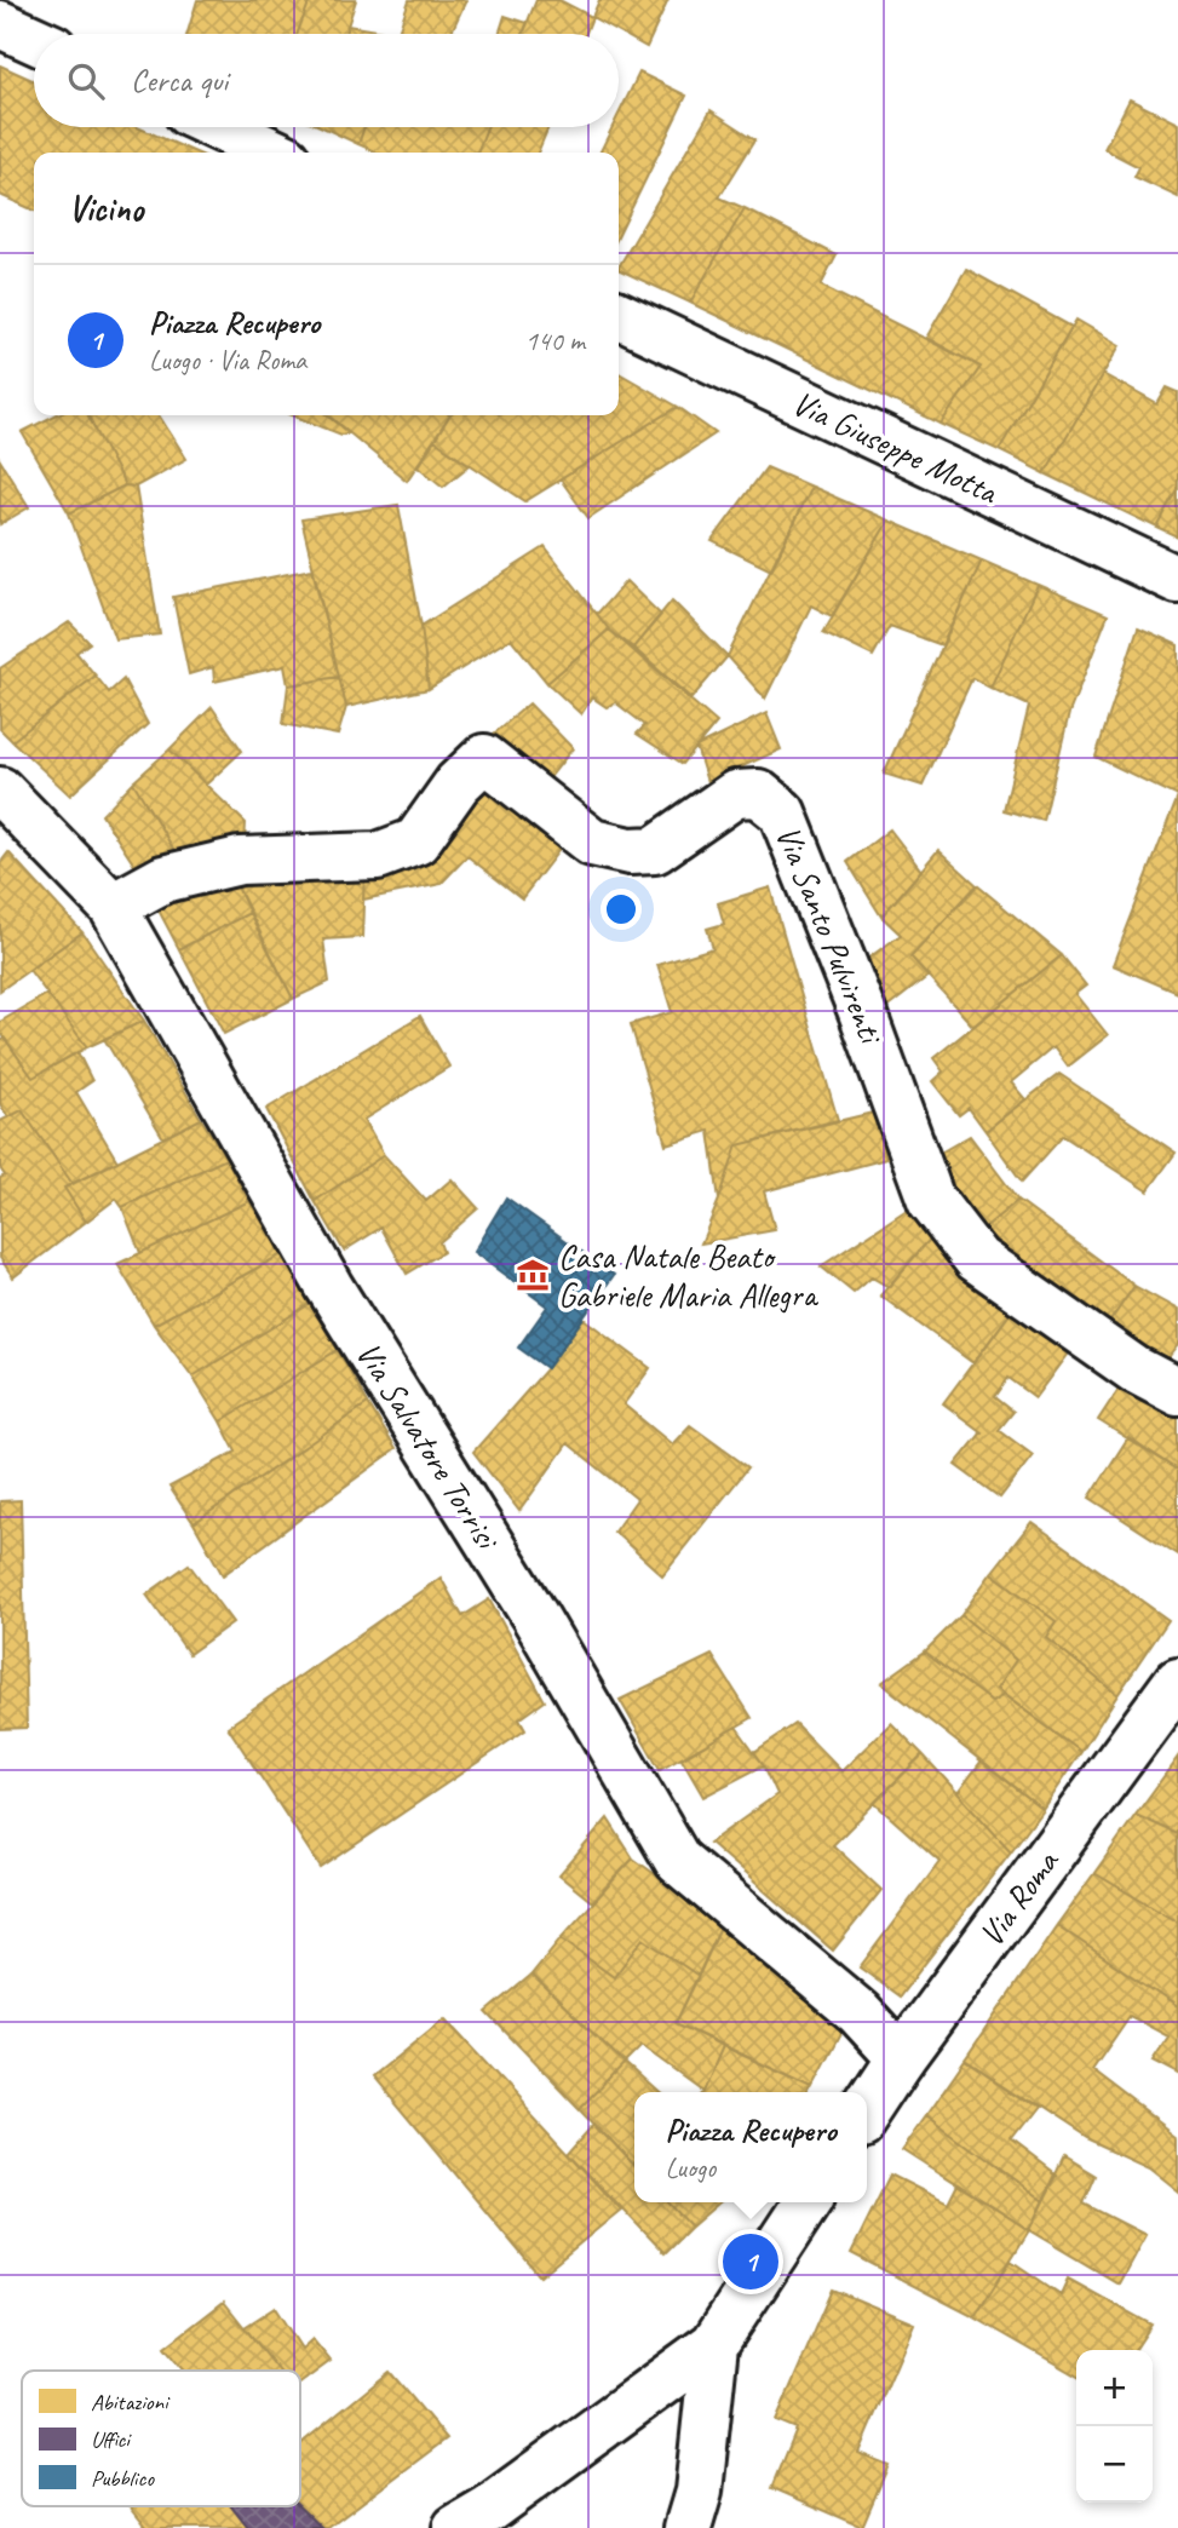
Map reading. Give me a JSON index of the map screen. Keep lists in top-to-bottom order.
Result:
{
  "streets": {
    "street": [
      "Via Giuseppe Motta",
      "Via Santo Pulvirenti",
      "Via Salvatore Torrisi",
      "Via Roma"
    ]
  },
  "crossings": [
    ["Via Santo Pulvirenti", "Via Salvatore Torrisi"],
    ["Via Salvatore Torrisi", "Via Roma"]
  ],
  "places": {
    "museum": ["Casa Natale Beato Gabriele Maria Allegra"]
  },
  "legend": ["Abitazioni", "Uffici", "Pubblico"],
  "page": {
    "search": "Cerca qui",
    "heading": "Vicino",
    "list": [
      {
        "mark": "1",
        "name": "Piazza Recupero",
        "note": "Luogo · Via Roma",
        "value": "140 m"
      }
    ],
    "popup": ["Piazza Recupero", "Luogo"],
    "pins": "1",
    "map_buttons": ["+", "−"]
  }
}
